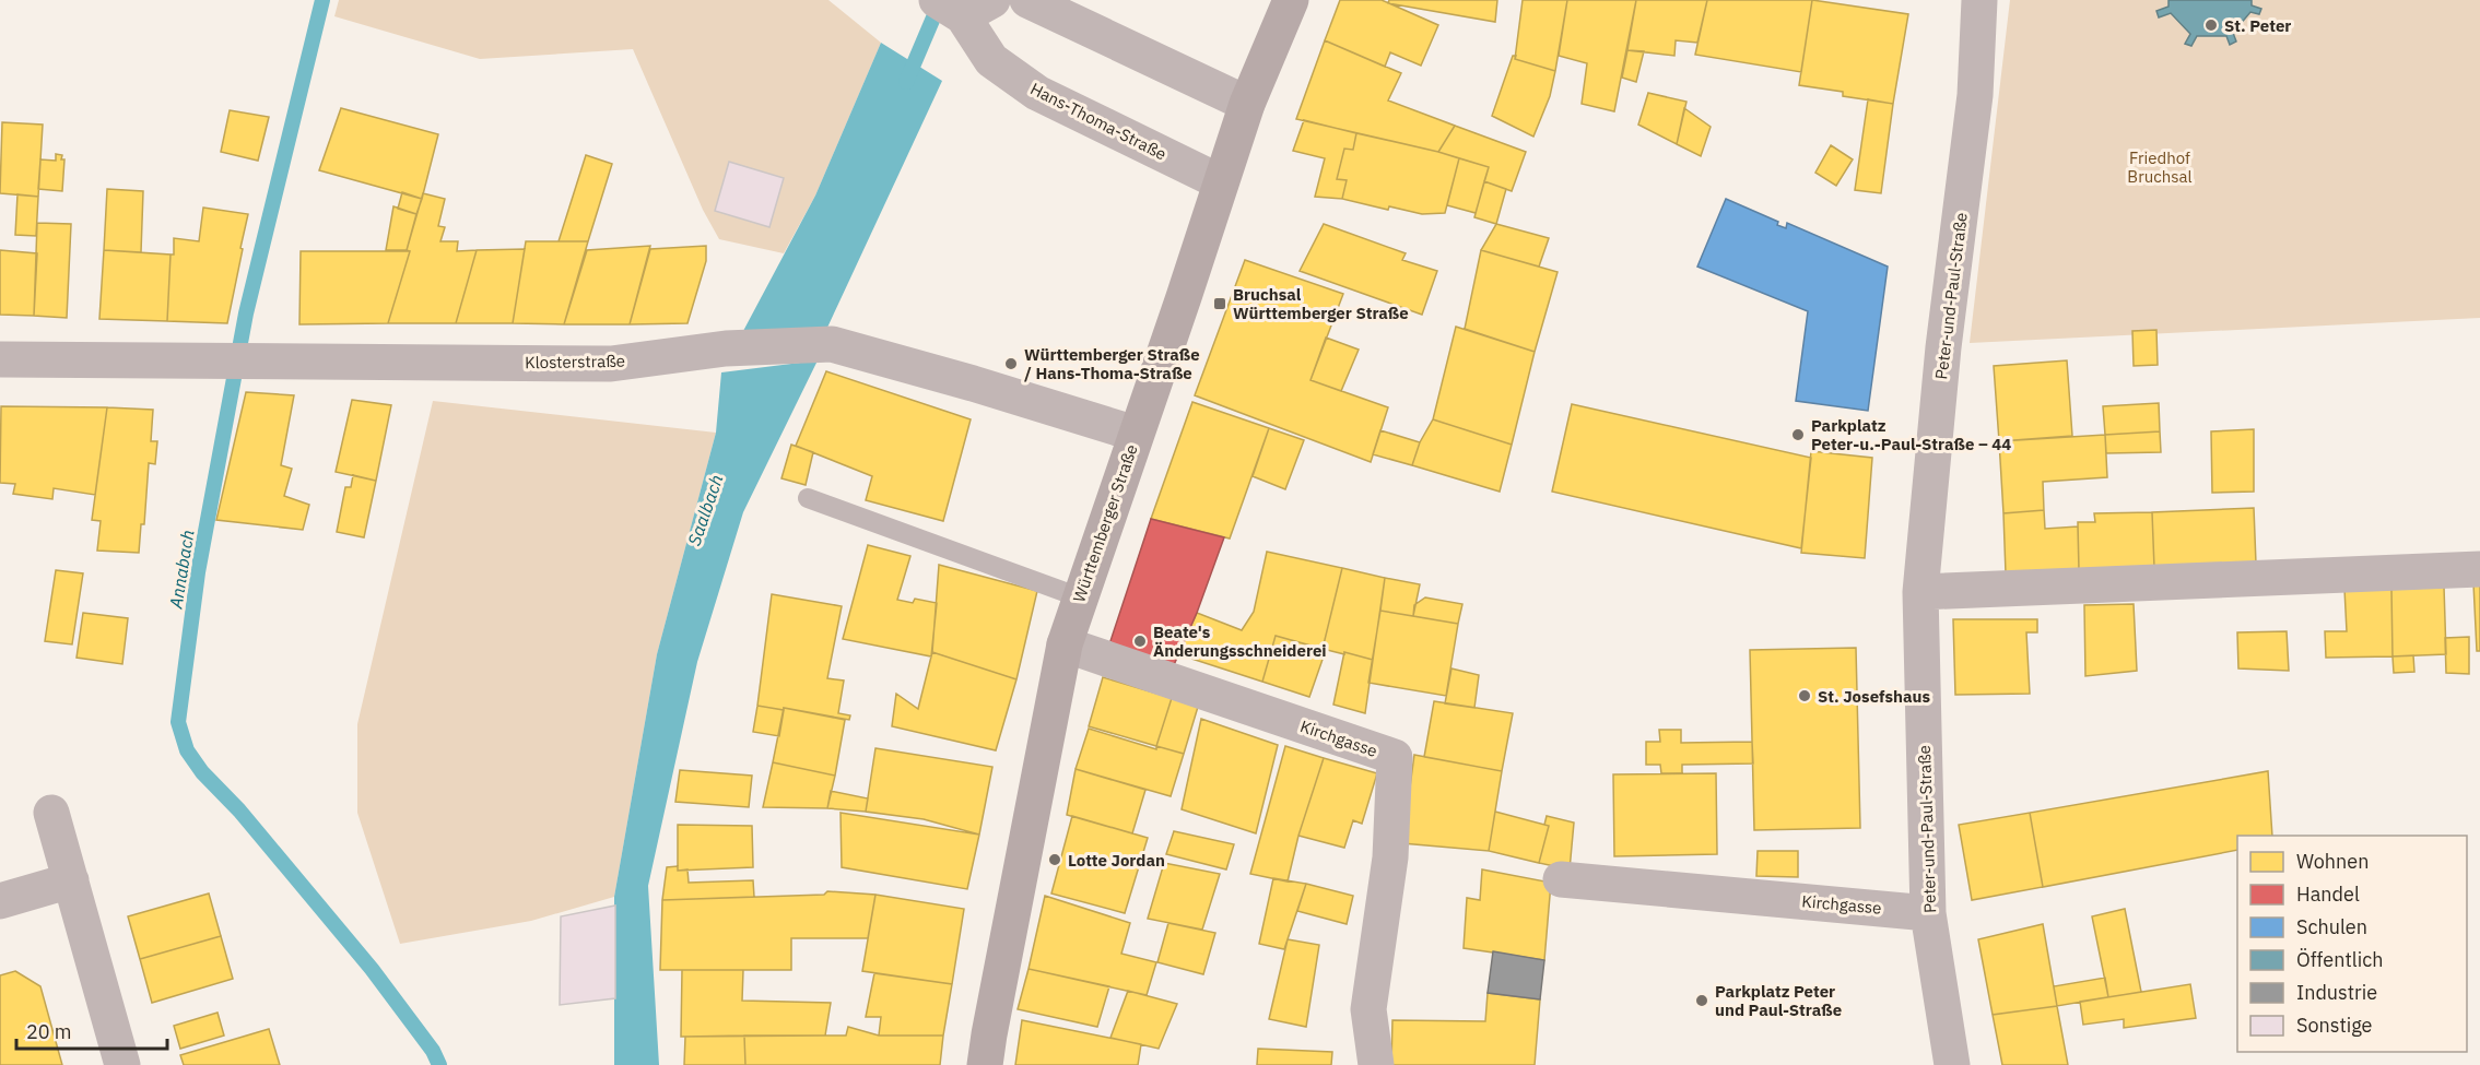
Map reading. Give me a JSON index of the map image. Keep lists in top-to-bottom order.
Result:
{
  "streets": {
    "main road": ["Württemberger Straße"],
    "street": [
      "Hans-Thoma-Straße",
      "Peter-und-Paul-Straße",
      "Klosterstraße",
      "Kirchgasse"
    ]
  },
  "crossings": [
    ["Hans-Thoma-Straße", "Württemberger Straße"],
    ["Peter-und-Paul-Straße", "Kirchgasse"],
    ["Klosterstraße", "Württemberger Straße"],
    ["Württemberger Straße", "Kirchgasse"]
  ],
  "water": ["Saalbach", "Annabach"],
  "parks": ["Friedhof Bruchsal"],
  "places": {
    "other": [
      "St. Peter",
      "Württemberger Straße / Hans-Thoma-Straße",
      "Parkplatz Peter-u.-Paul-Straße – 44",
      "Beate's Änderungsschneiderei",
      "St. Josefshaus",
      "Lotte Jordan",
      "Parkplatz Peter und Paul-Straße"
    ],
    "transit": ["Bruchsal Württemberger Straße"]
  },
  "legend": [
    "Wohnen",
    "Handel",
    "Schulen",
    "Öffentlich",
    "Industrie",
    "Sonstige"
  ],
  "scale_bar": "20 m"
}
